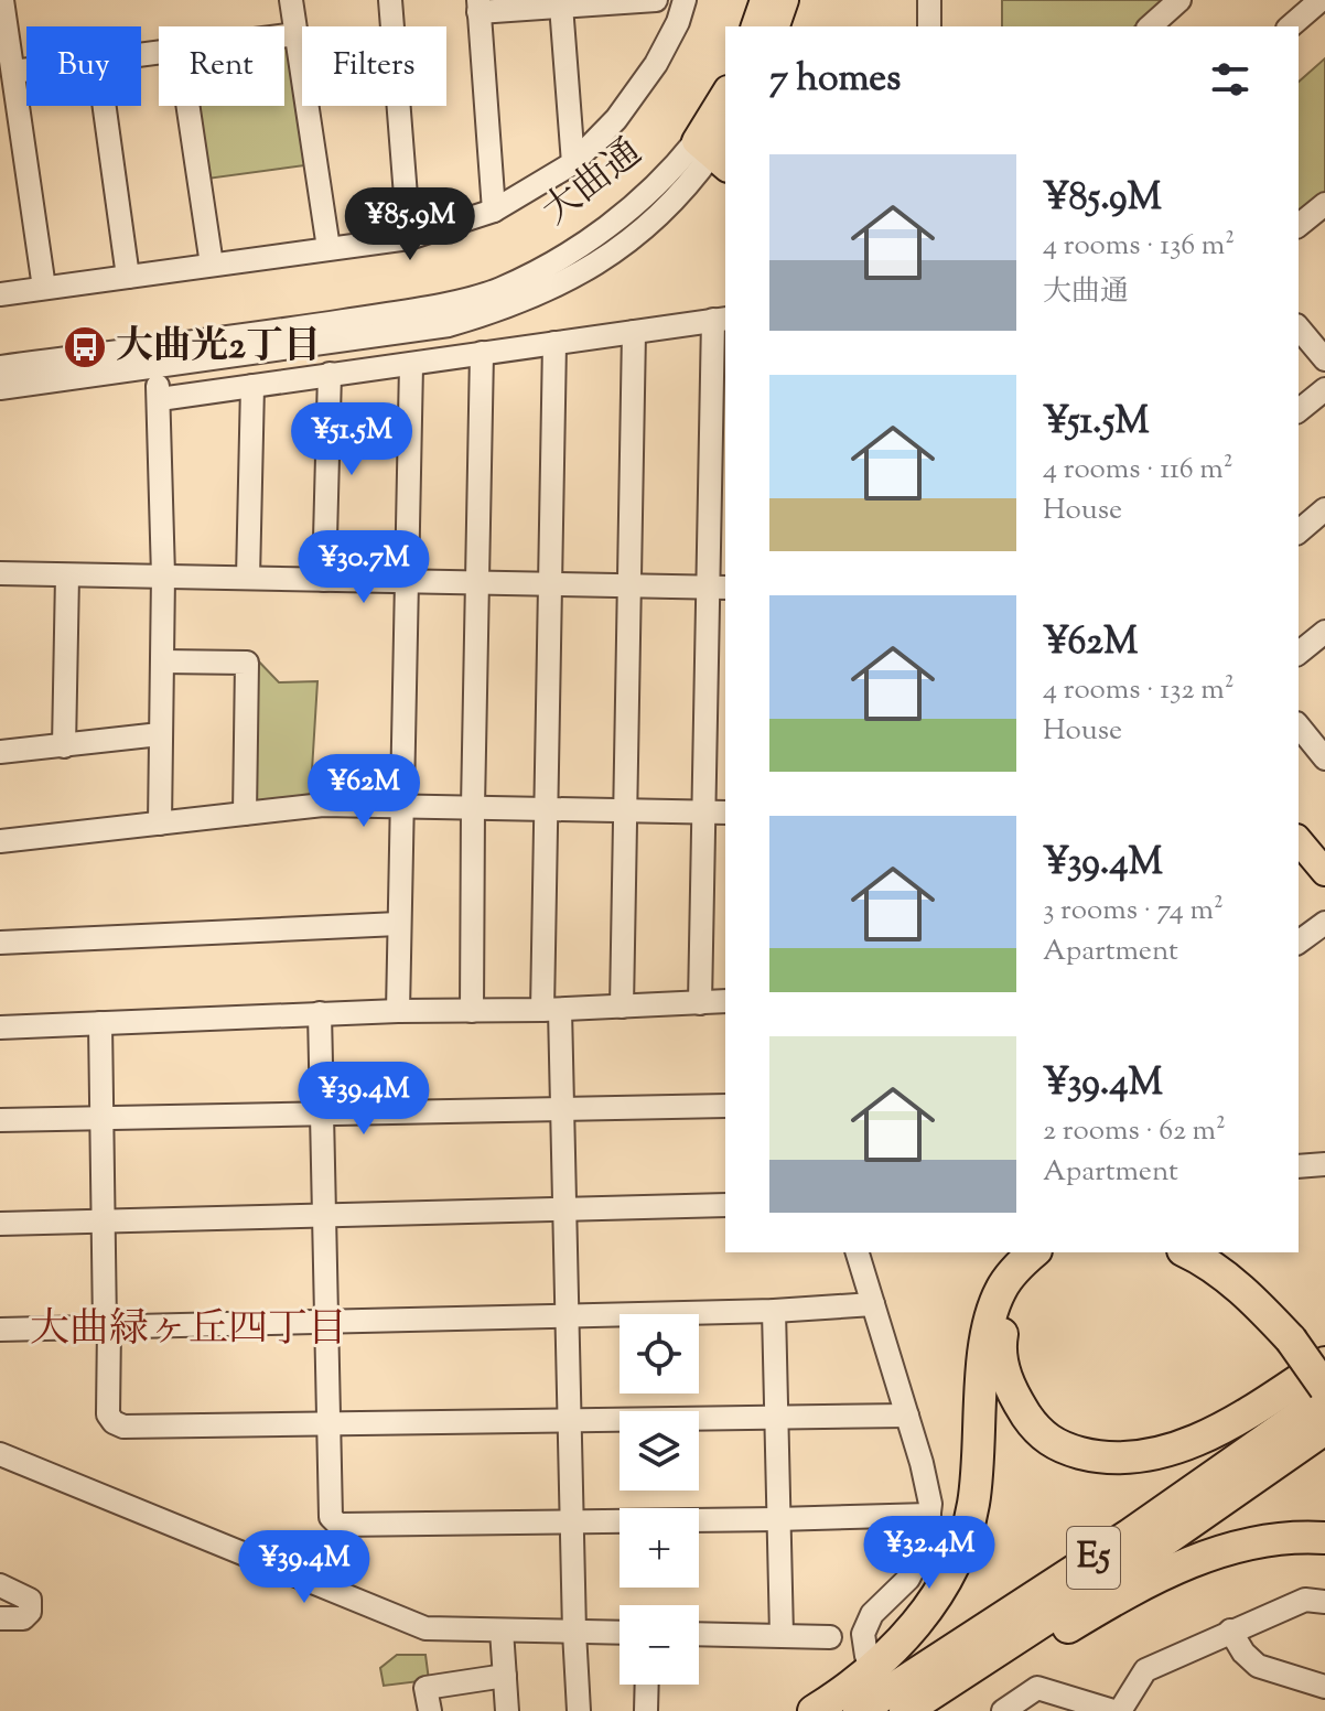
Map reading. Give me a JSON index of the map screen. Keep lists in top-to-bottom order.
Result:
{
  "streets": {
    "highway": ["E5"],
    "main road": ["大曲通"]
  },
  "districts": ["大曲緑ヶ丘四丁目"],
  "places": {
    "bus stop": ["大曲光2丁目"]
  },
  "page": {
    "chip": ["Buy", "Rent", "Filters"],
    "heading": "7 homes",
    "list": [
      {
        "name": "¥85.9M",
        "note": "4 rooms · 136 m² · 大曲通"
      },
      {
        "name": "¥51.5M",
        "note": "4 rooms · 116 m² · House"
      },
      {
        "name": "¥62M",
        "note": "4 rooms · 132 m² · House"
      },
      {
        "name": "¥39.4M",
        "note": "3 rooms · 74 m² · Apartment"
      },
      {
        "name": "¥39.4M",
        "note": "2 rooms · 62 m² · Apartment"
      }
    ],
    "price": [
      "¥85.9M",
      "¥51.5M",
      "¥30.7M",
      "¥62M",
      "¥39.4M",
      "¥32.4M",
      "¥39.4M"
    ],
    "map_buttons": ["+", "−"]
  }
}
